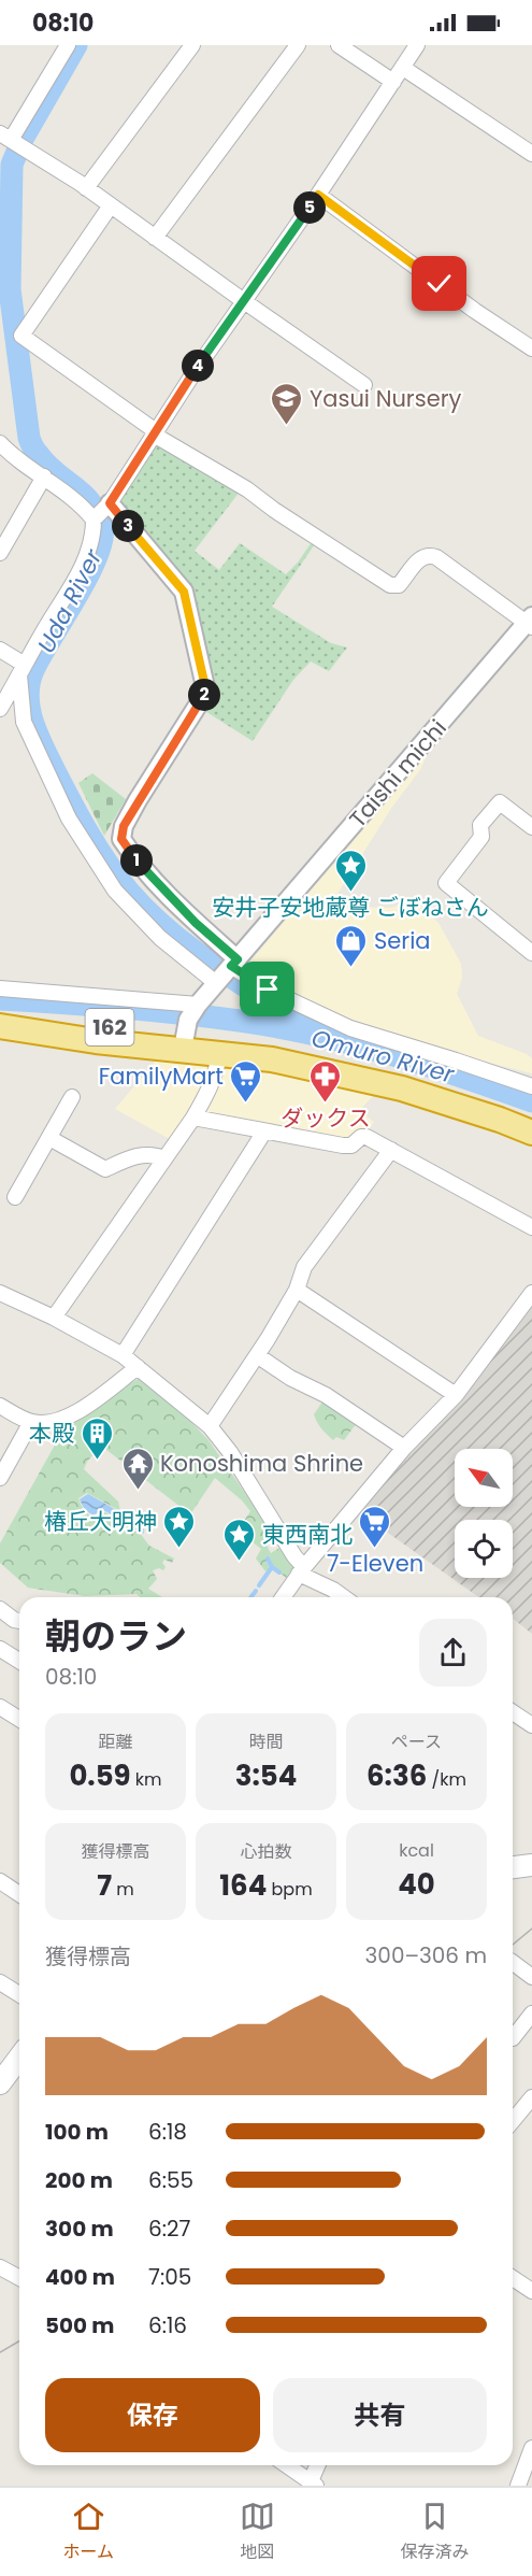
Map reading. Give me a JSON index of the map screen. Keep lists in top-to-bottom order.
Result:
{
  "streets": {
    "highway": ["162"],
    "street": ["Taishi michi"]
  },
  "crossings": [
    ["Taishi michi", "162"]
  ],
  "water": ["Uda River", "Omuro River"],
  "places": {
    "school or university": ["Yasui Nursery"],
    "place": ["安井子安地蔵尊 ごぼねさん", "椿丘大明神", "東西南北"],
    "shop": ["Seria"],
    "supermarket": ["FamilyMart", "7-Eleven"],
    "pharmacy": ["ダックス"],
    "building": ["本殿"],
    "temple": ["Konoshima Shrine"]
  },
  "north": "top left",
  "page": {
    "status": "08:10",
    "pins": [
      "5",
      "4",
      "3",
      "2",
      "1"
    ],
    "heading": ["朝のラン", "08:10"],
    "stats": [
      ["距離", "0.59 km"],
      ["時間", "3:54"],
      ["ペース", "6:36 /km"],
      ["獲得標高", "7 m"],
      ["心拍数", "164 bpm"],
      ["kcal", "40"]
    ],
    "chart": ["獲得標高", "300–306 m"],
    "list": [
      {
        "name": "100 m",
        "note": "6:18"
      },
      {
        "name": "200 m",
        "note": "6:55"
      },
      {
        "name": "300 m",
        "note": "6:27"
      },
      {
        "name": "400 m",
        "note": "7:05"
      },
      {
        "name": "500 m",
        "note": "6:16"
      }
    ],
    "buttons": ["保存", "共有"],
    "tabs": ["ホーム", "地図", "保存済み"]
  }
}
